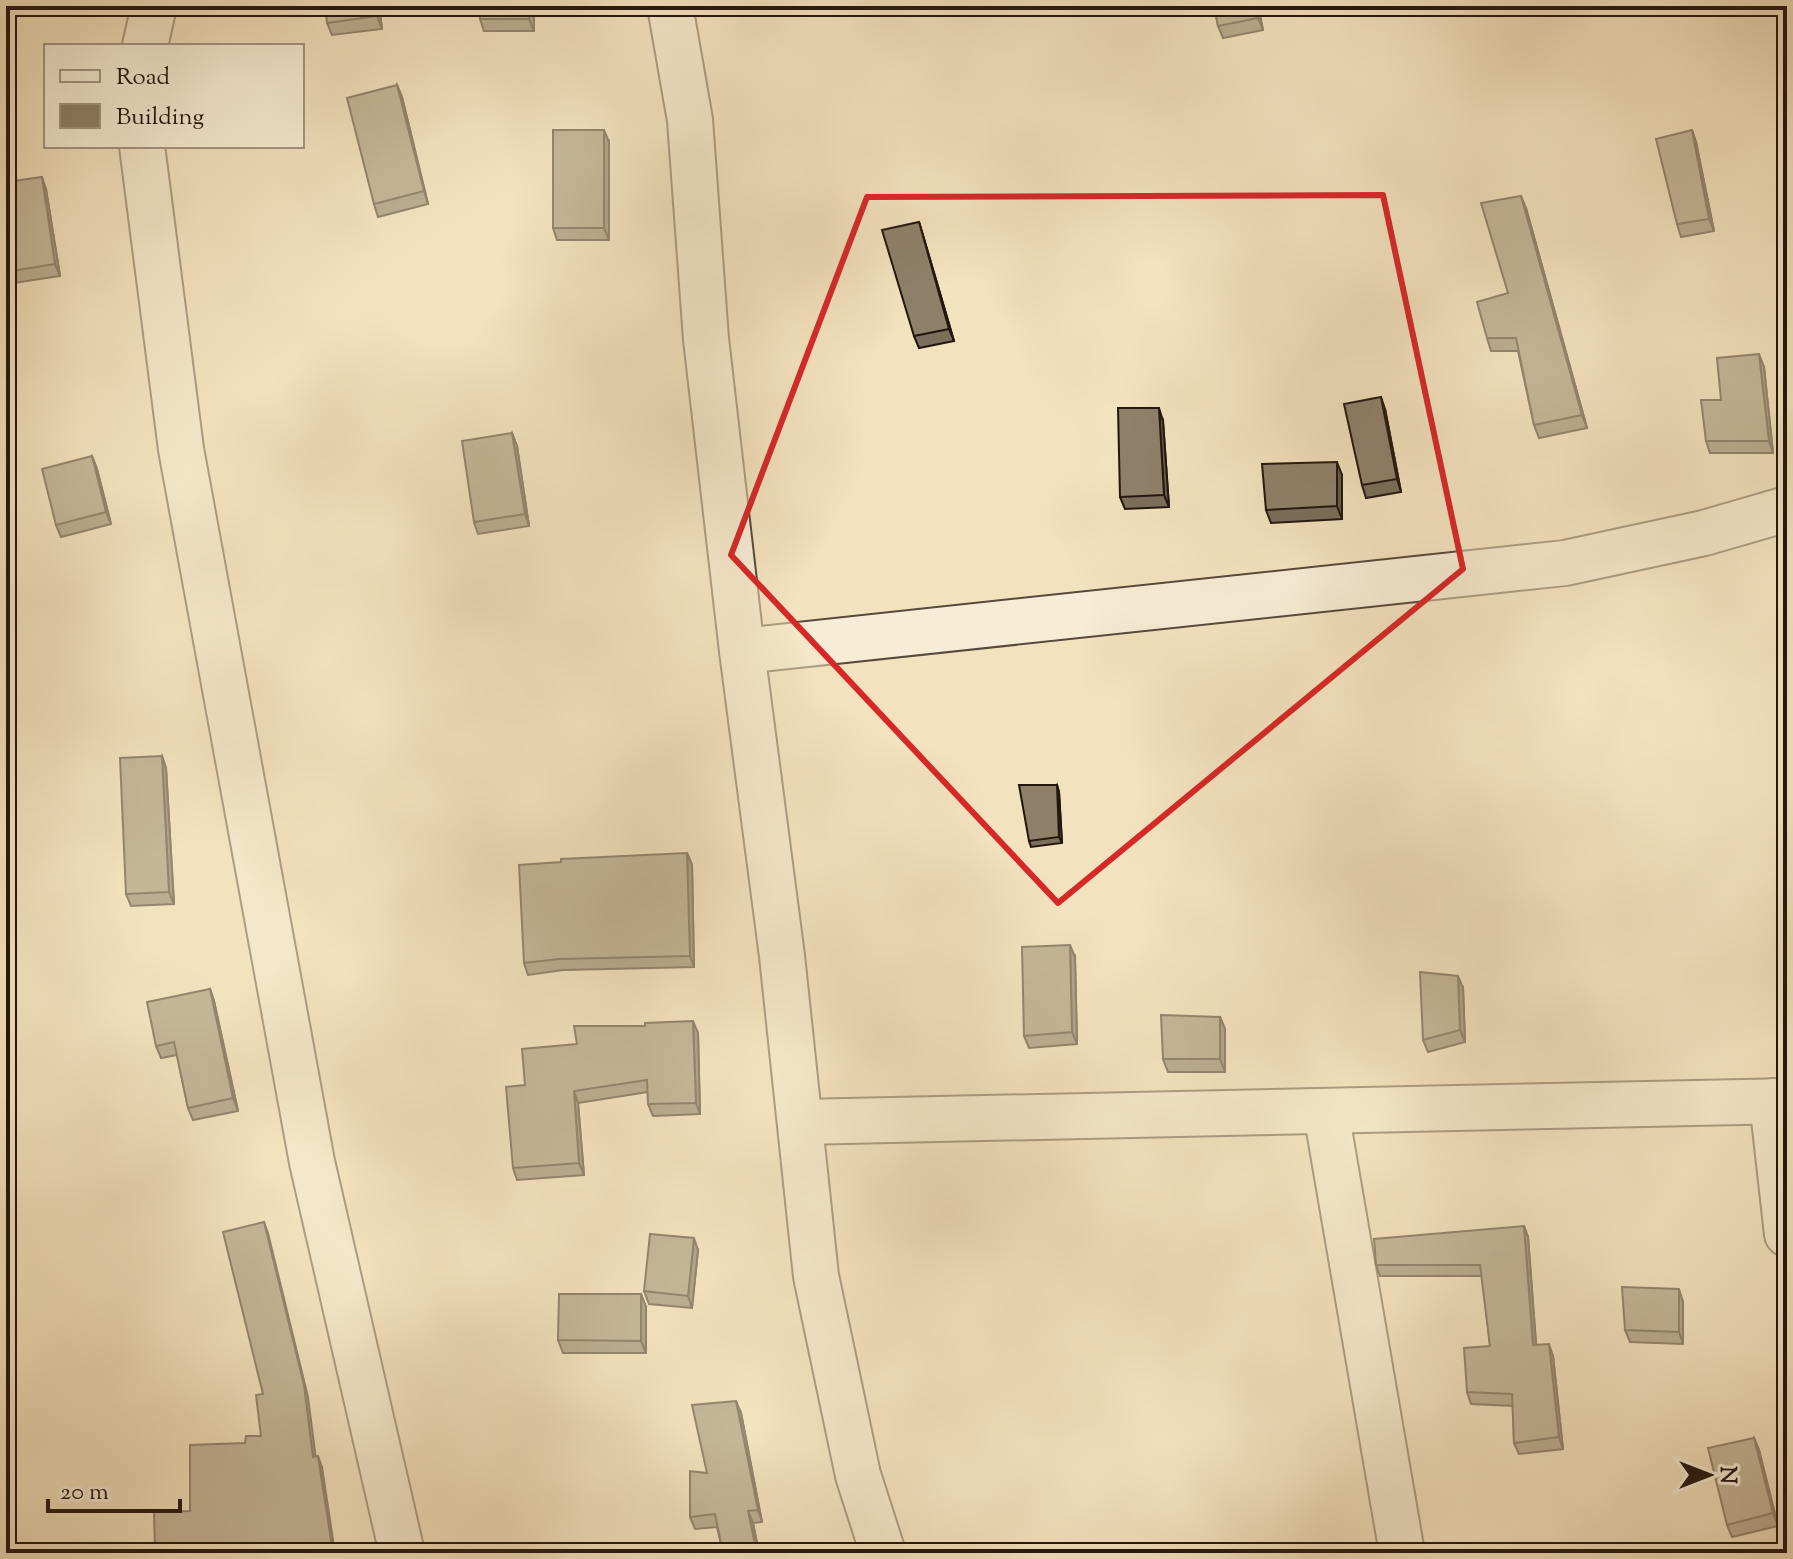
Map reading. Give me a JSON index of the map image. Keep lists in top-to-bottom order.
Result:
{
  "legend": ["Road", "Building"],
  "scale_bar": "20 m",
  "north": "right"
}
